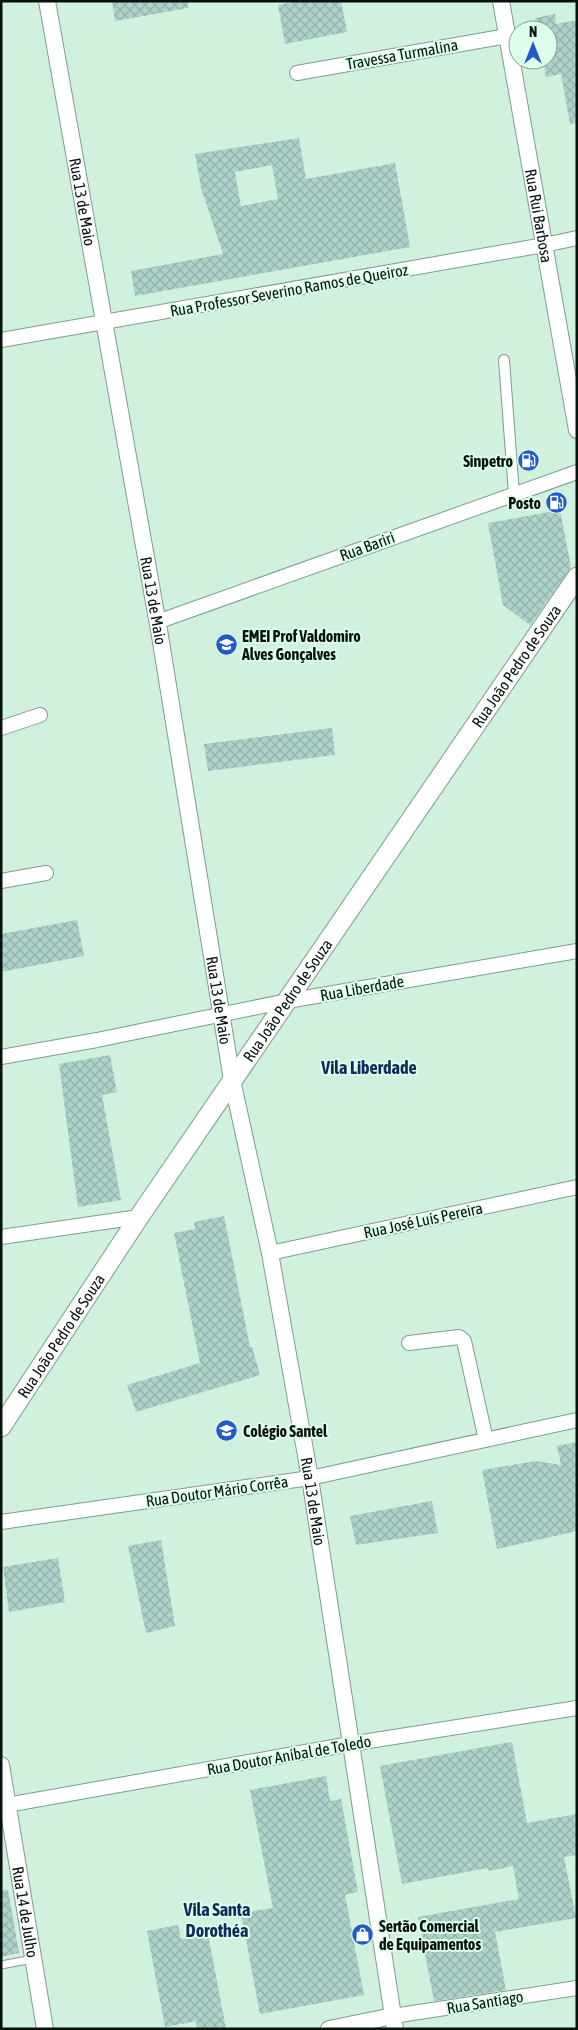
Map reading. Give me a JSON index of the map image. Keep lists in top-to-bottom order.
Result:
{
  "streets": {
    "main road": ["Rua João Pedro de Souza"],
    "street": [
      "Travessa Turmalina",
      "Rua 13 de Maio",
      "Rua Rui Barbosa",
      "Rua Professor Severino Ramos de Queiroz",
      "Rua Bariri",
      "Rua Liberdade",
      "Rua José Luís Pereira",
      "Rua Doutor Mário Corrêa",
      "Rua Doutor Aníbal de Toledo",
      "Rua 14 de Julho",
      "Rua Santiago"
    ]
  },
  "crossings": [
    ["Travessa Turmalina", "Rua Rui Barbosa"],
    ["Rua 13 de Maio", "Rua Professor Severino Ramos de Queiroz"],
    ["Rua 13 de Maio", "Rua Bariri"],
    ["Rua 13 de Maio", "Rua João Pedro de Souza"],
    ["Rua 13 de Maio", "Rua Liberdade"],
    ["Rua 13 de Maio", "Rua José Luís Pereira"],
    ["Rua 13 de Maio", "Rua Doutor Mário Corrêa"],
    ["Rua 13 de Maio", "Rua Doutor Aníbal de Toledo"],
    ["Rua 13 de Maio", "Rua Santiago"],
    ["Rua Rui Barbosa", "Rua Professor Severino Ramos de Queiroz"],
    ["Rua João Pedro de Souza", "Rua Liberdade"],
    ["Rua Doutor Aníbal de Toledo", "Rua 14 de Julho"]
  ],
  "districts": ["Vila Liberdade", "Vila Santa Dorothéa"],
  "places": {
    "fuel station": ["Sinpetro", "Posto"],
    "school or university": ["EMEI Prof Valdomiro Alves Gonçalves", "Colégio Santel"],
    "shop": ["Sertão Comercial de Equipamentos"]
  },
  "north": "top"
}
